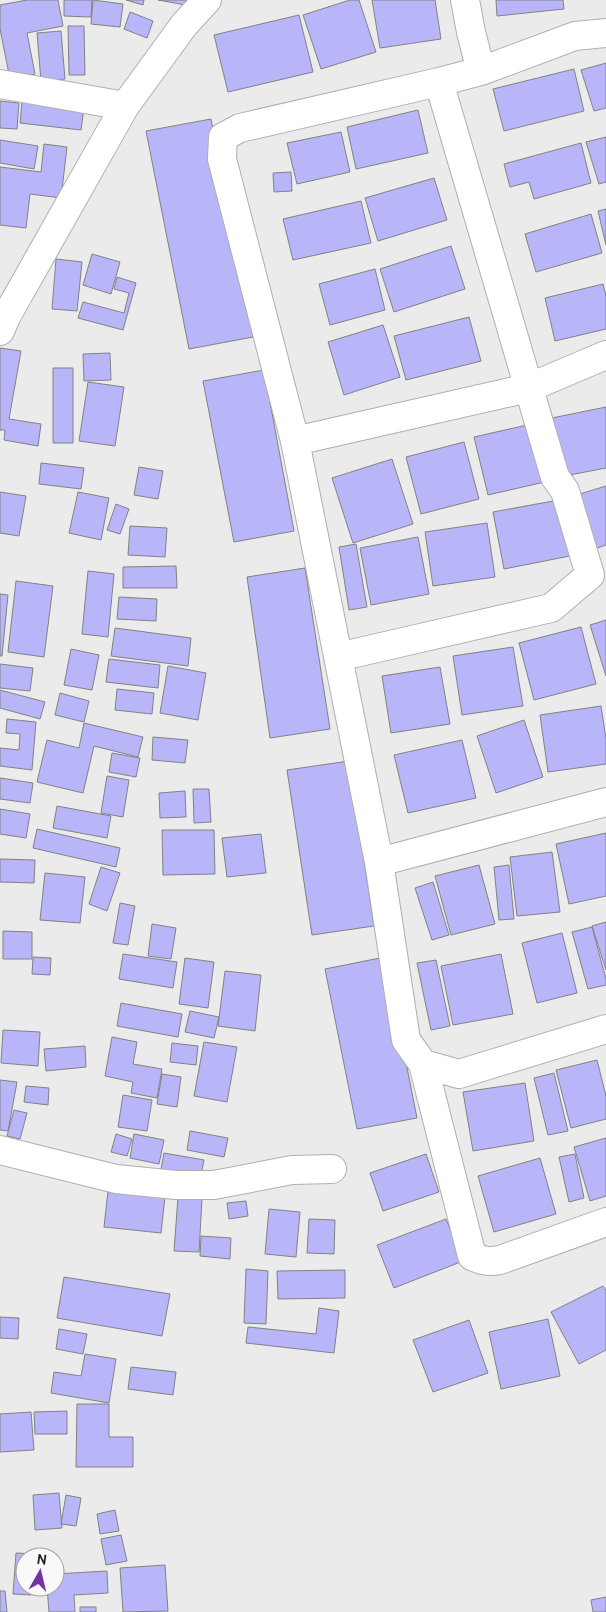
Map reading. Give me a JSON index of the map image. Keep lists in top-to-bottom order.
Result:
{
  "north": "top"
}
